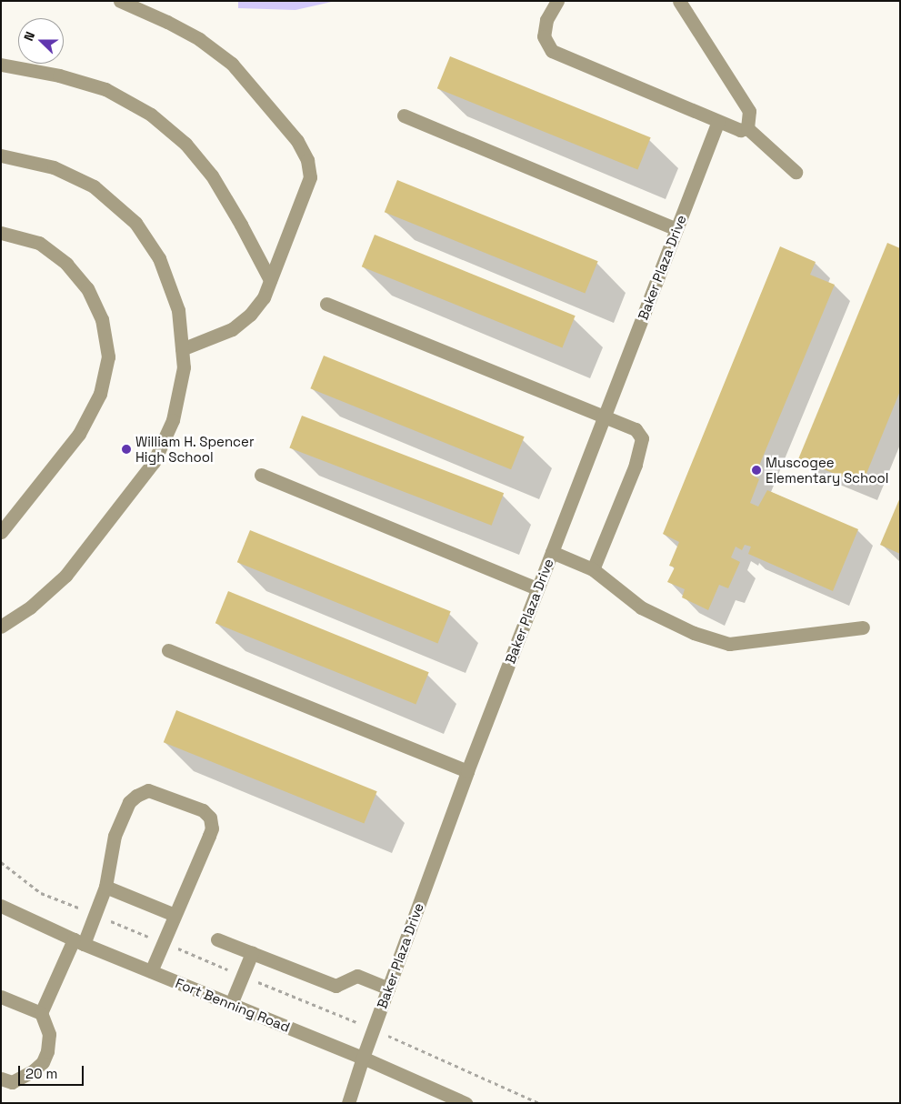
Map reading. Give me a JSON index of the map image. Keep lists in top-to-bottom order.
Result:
{
  "streets": {
    "street": ["Baker Plaza Drive", "Fort Benning Road"]
  },
  "crossings": [
    ["Baker Plaza Drive", "Fort Benning Road"]
  ],
  "places": ["William H. Spencer High School", "Muscogee Elementary School"],
  "scale_bar": "20 m",
  "north": "left"
}
